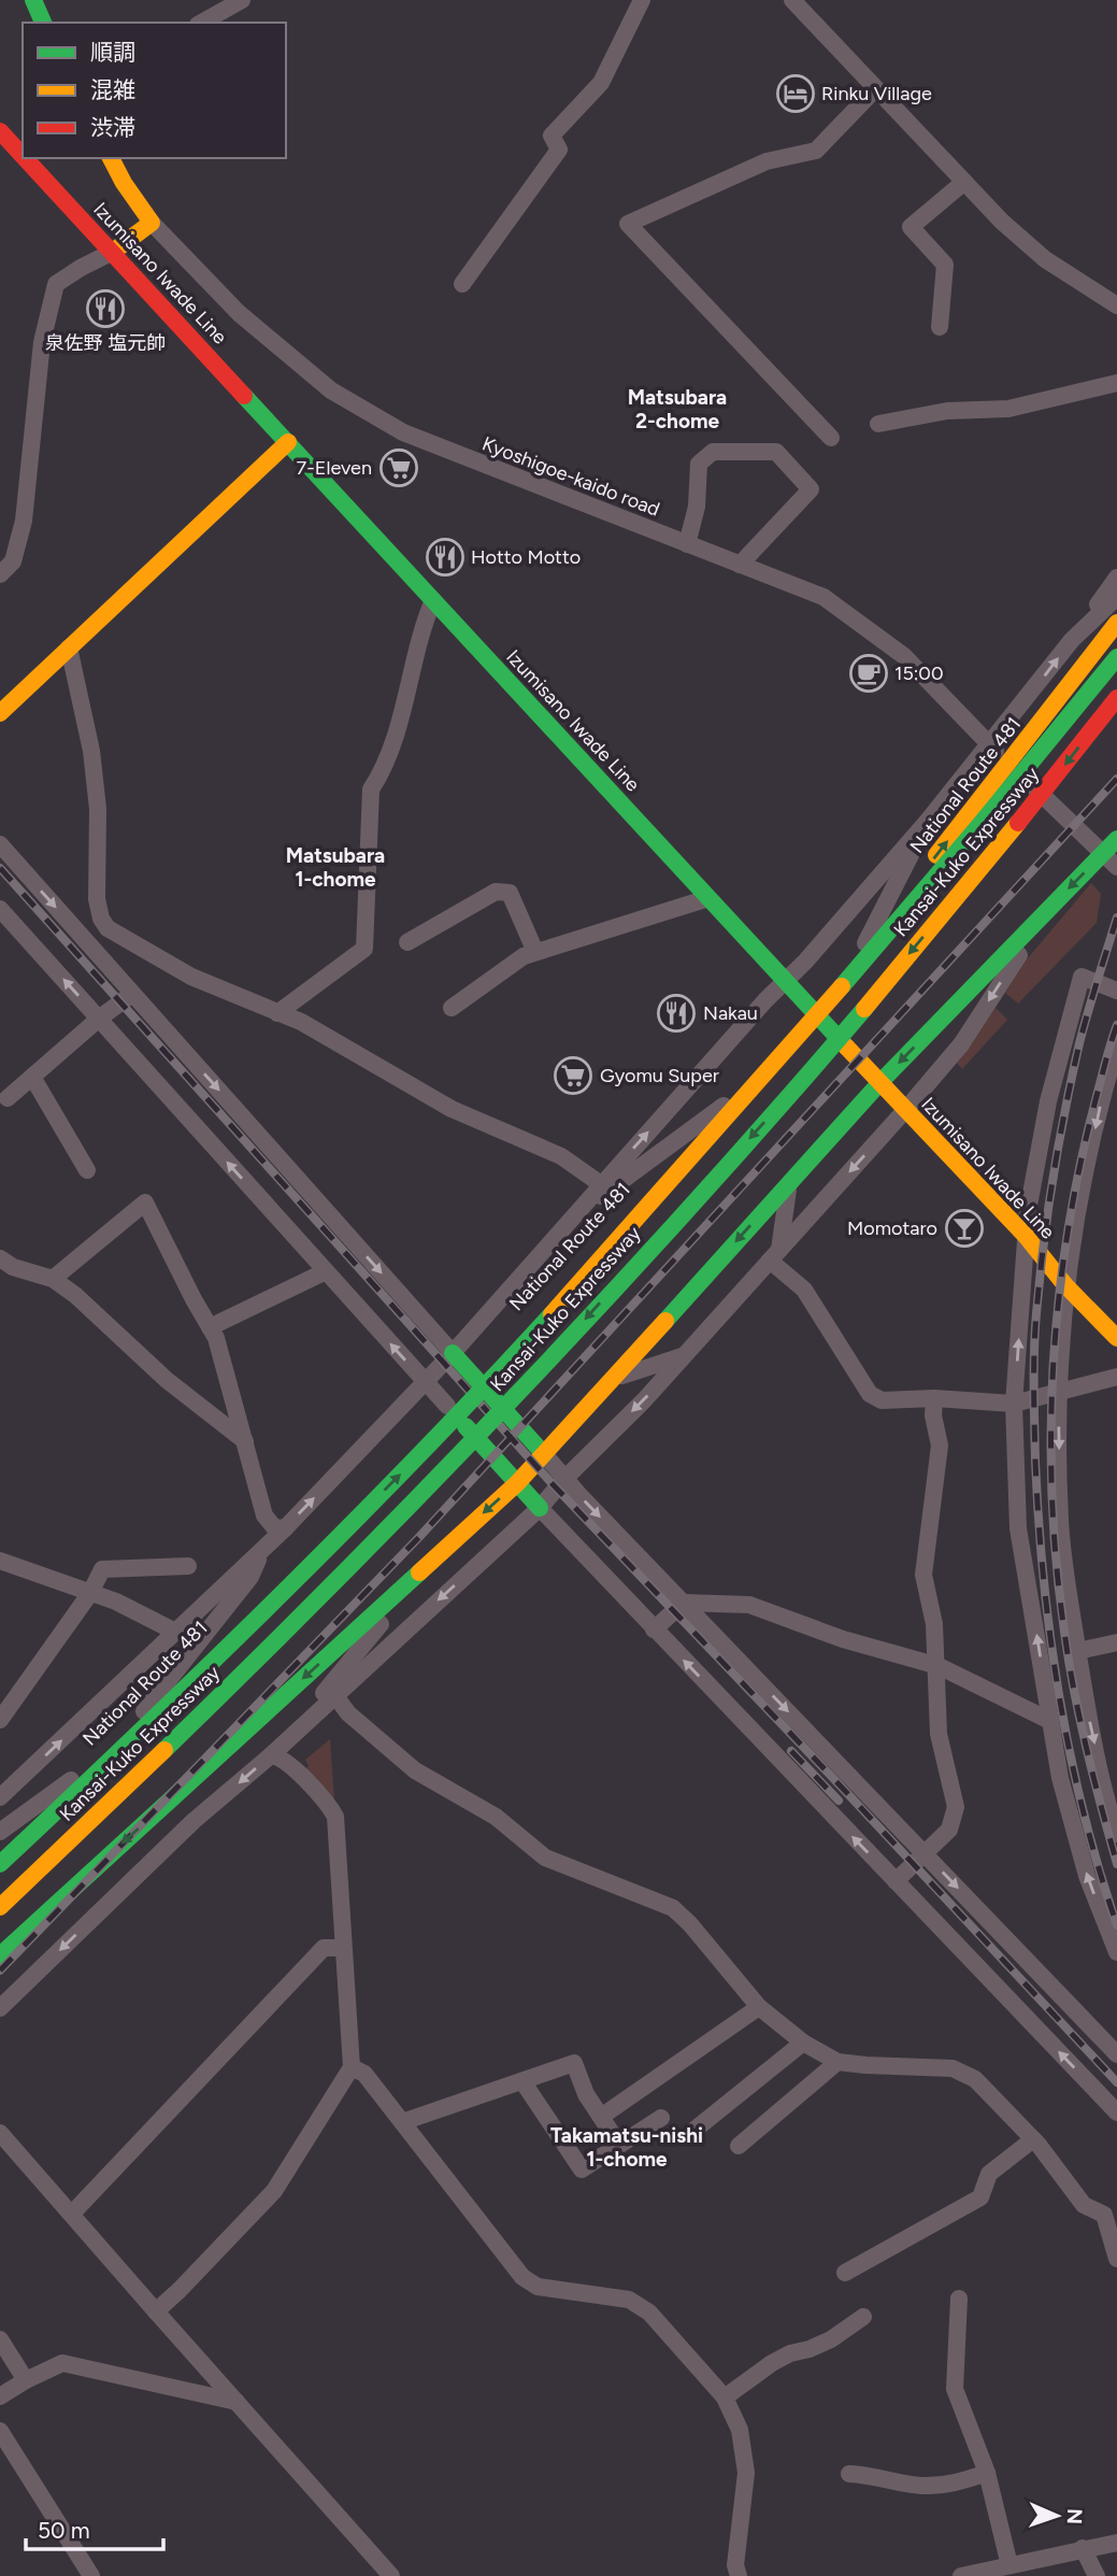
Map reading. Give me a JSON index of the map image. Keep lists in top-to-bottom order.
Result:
{
  "streets": {
    "main road": ["Izumisano Iwade Line", "National Route 481", "Kansai-Kuko Expressway"],
    "street": ["Kyoshigoe-kaido road"]
  },
  "crossings": [
    ["Izumisano Iwade Line", "National Route 481"],
    ["Kyoshigoe-kaido road", "National Route 481"]
  ],
  "districts": ["Matsubara 2-chome", "Matsubara 1-chome", "Takamatsu-nishi 1-chome"],
  "places": {
    "hotel": ["Rinku Village"],
    "restaurant": ["泉佐野 塩元帥", "Hotto Motto", "Nakau"],
    "supermarket": ["7-Eleven", "Gyomu Super"],
    "cafe": ["15:00"],
    "bar": ["Momotaro"]
  },
  "legend": ["順調", "混雑", "渋滞"],
  "scale_bar": "50 m",
  "north": "right"
}
